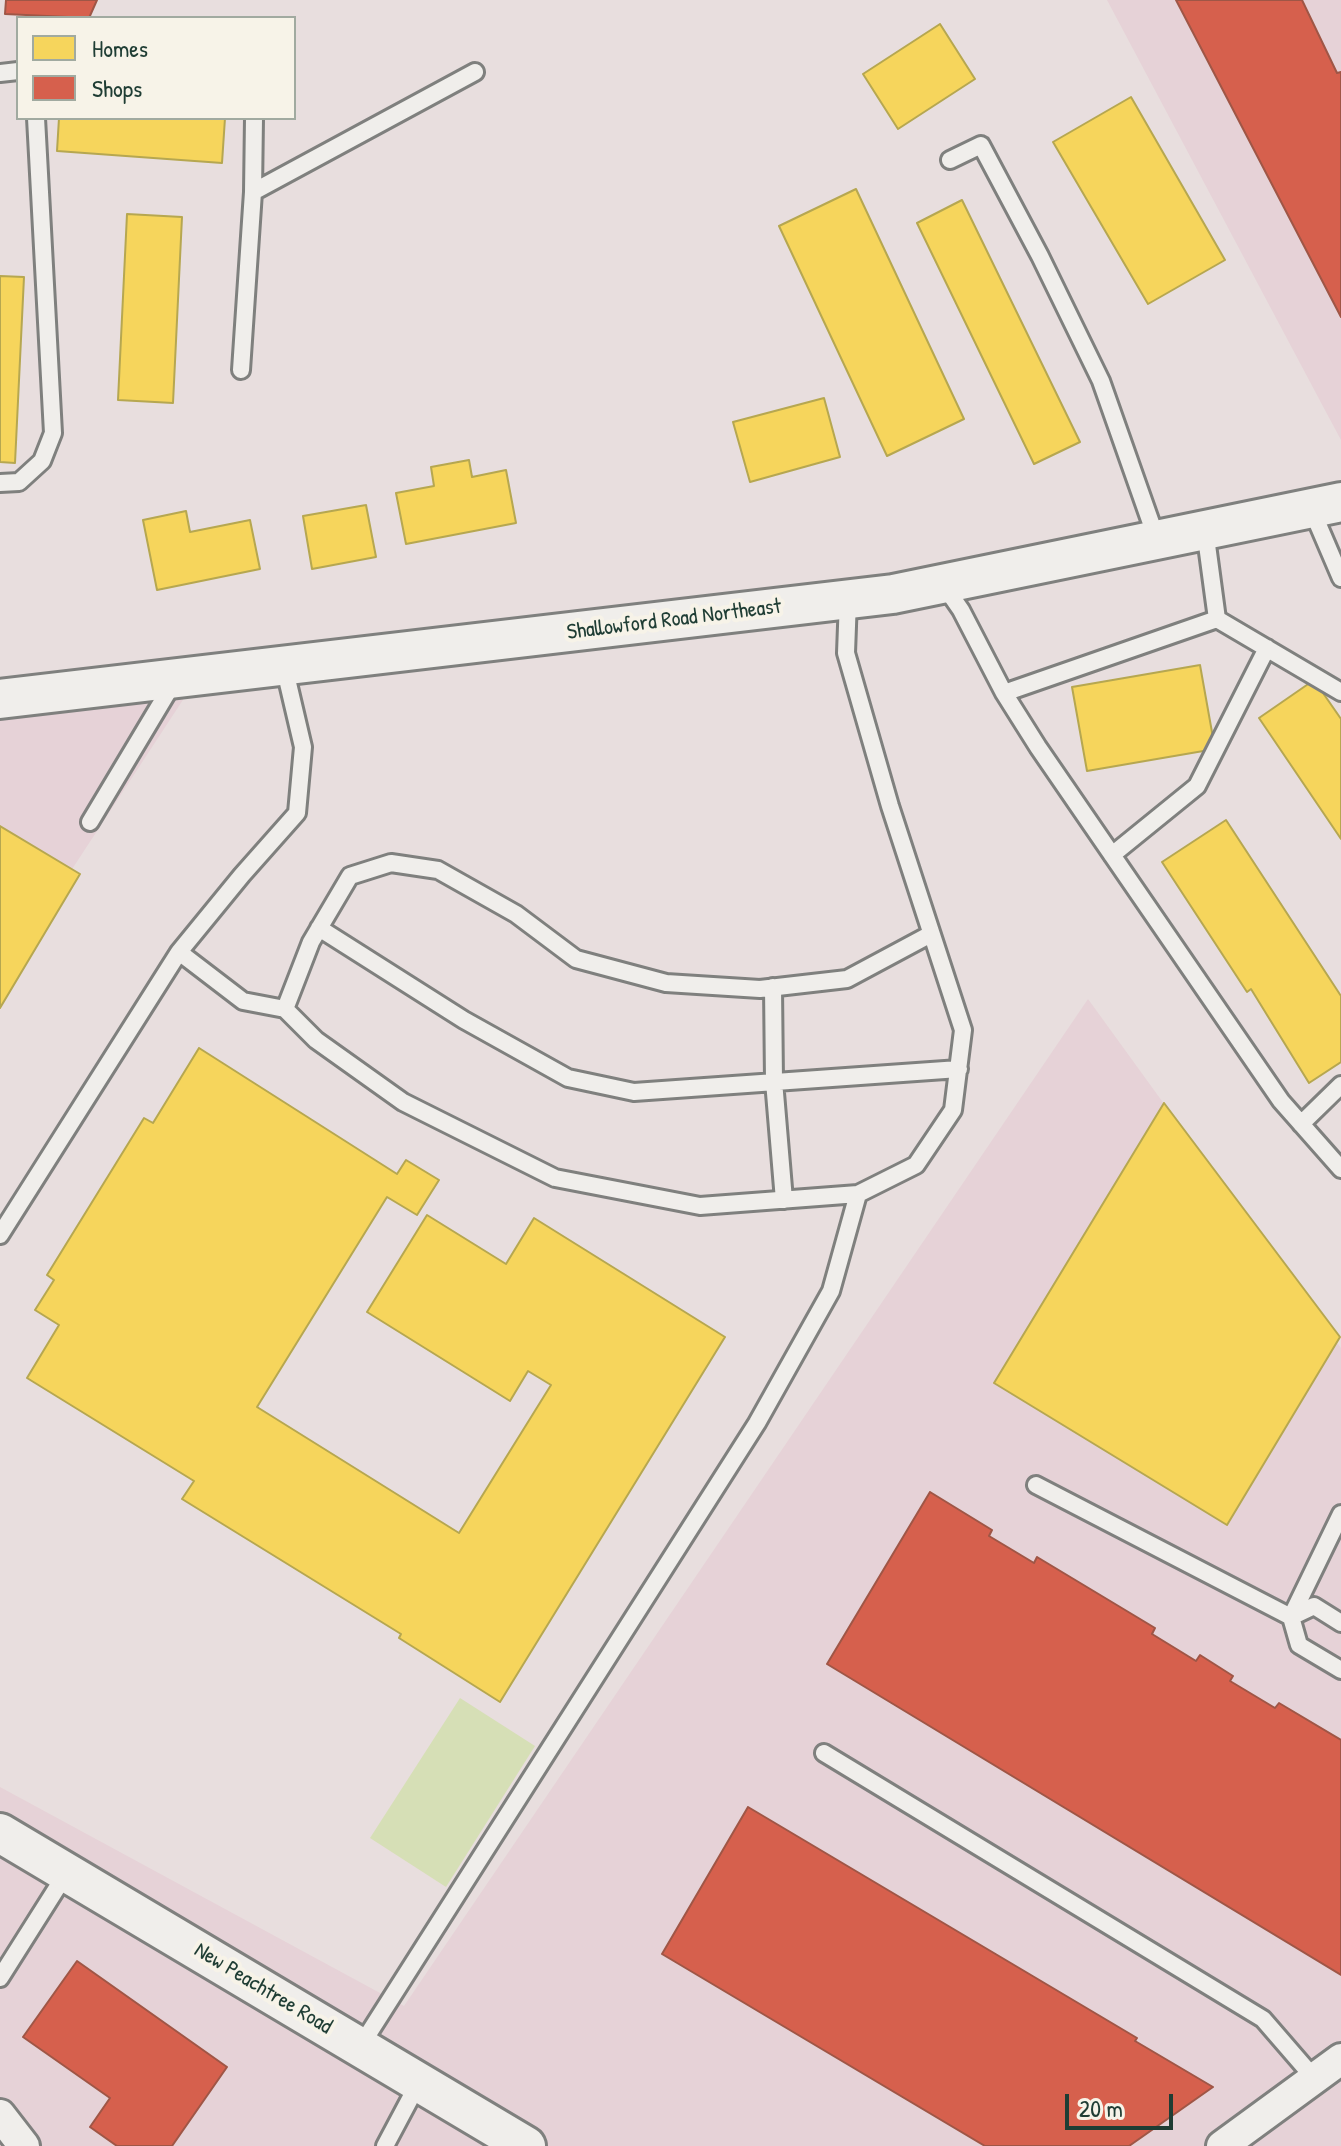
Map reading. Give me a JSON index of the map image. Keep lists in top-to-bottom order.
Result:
{
  "streets": {
    "street": ["Shallowford Road Northeast", "New Peachtree Road"]
  },
  "legend": ["Homes", "Shops"],
  "scale_bar": "20 m"
}
